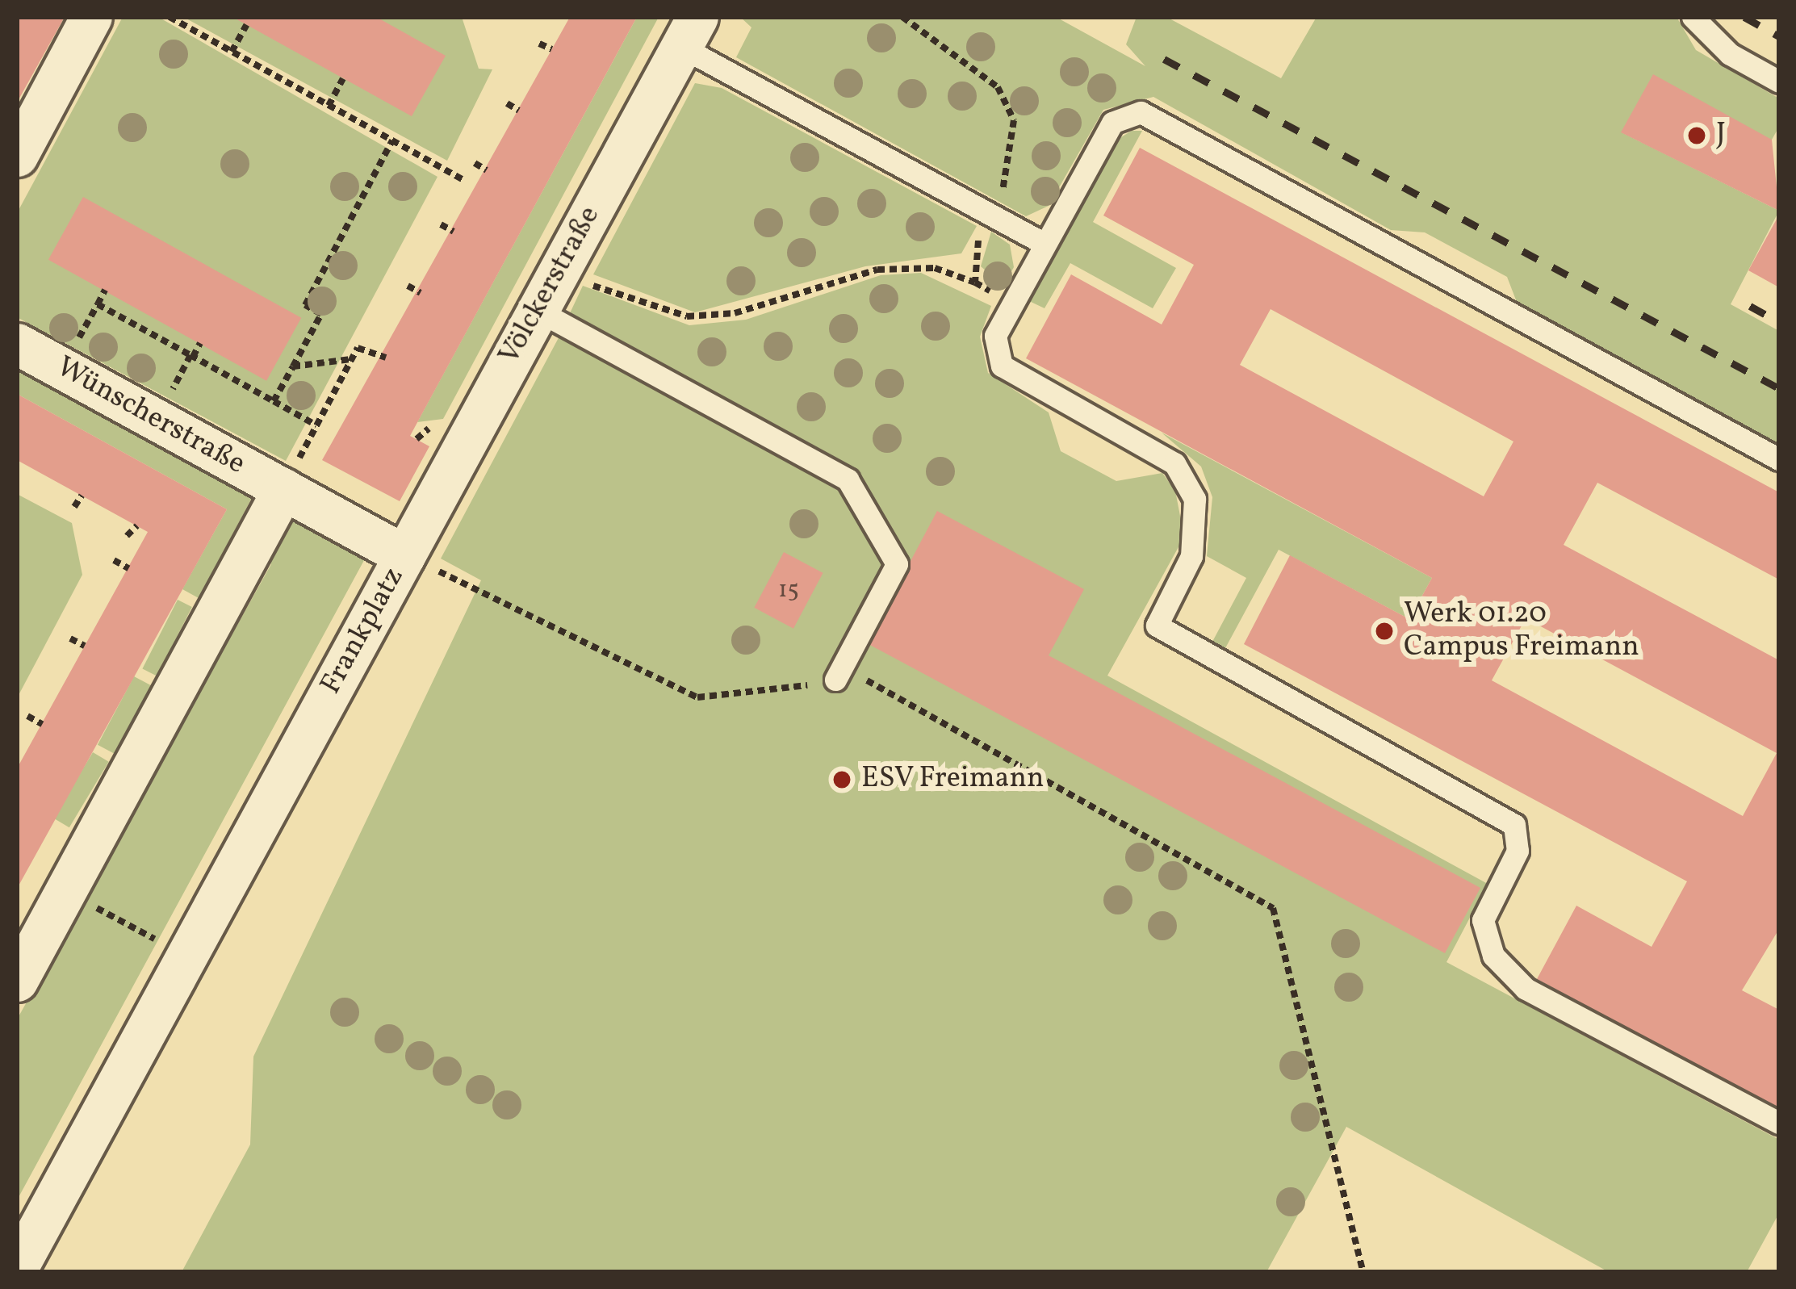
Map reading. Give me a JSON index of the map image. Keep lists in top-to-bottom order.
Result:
{
  "streets": {
    "street": ["Völckerstraße", "Wünscherstraße", "Frankplatz"]
  },
  "crossings": [
    ["Völckerstraße", "Frankplatz"],
    ["Wünscherstraße", "Frankplatz"]
  ],
  "places": ["J", "Werk 01.20 Campus Freimann", "ESV Freimann"],
  "house_numbers": ["15"]
}
